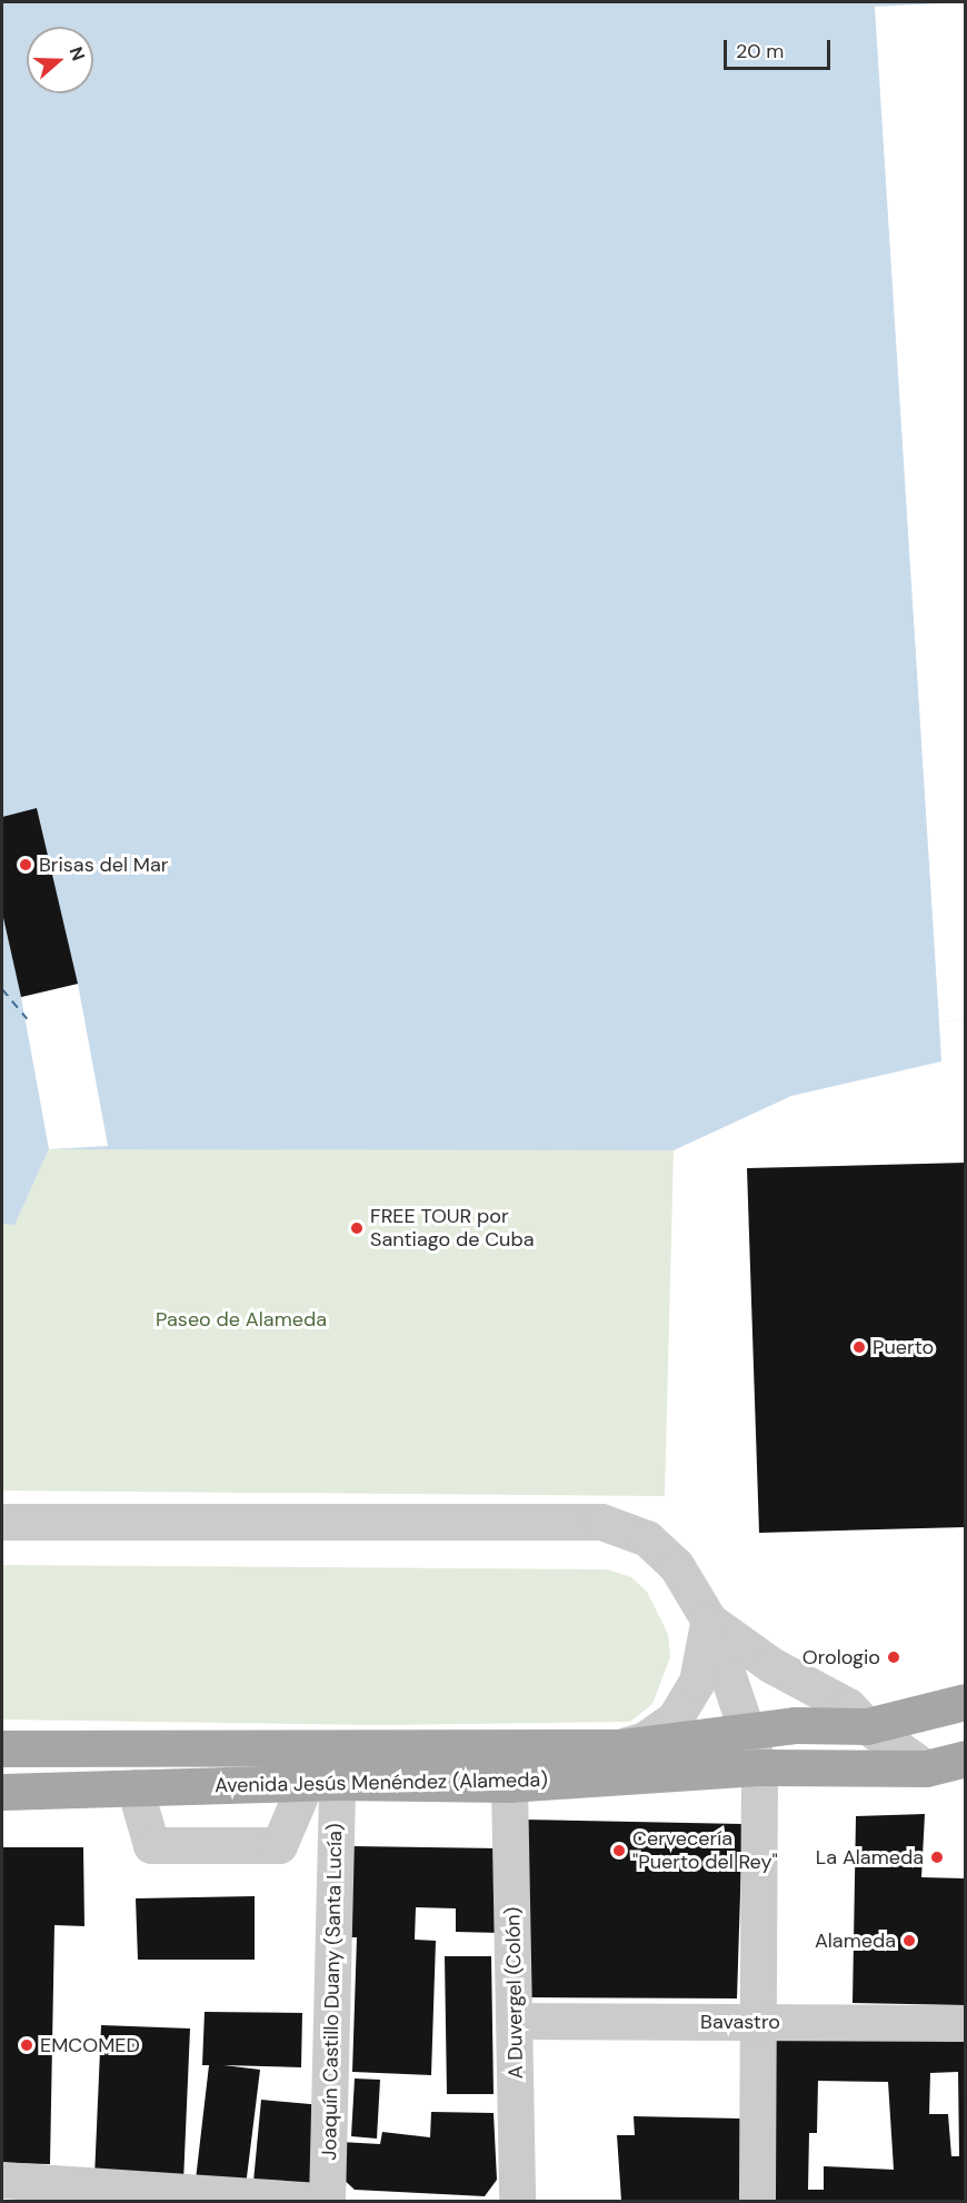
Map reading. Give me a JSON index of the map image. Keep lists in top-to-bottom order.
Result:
{
  "streets": {
    "main road": ["Avenida Jesús Menéndez (Alameda)"],
    "street": ["Joaquín Castillo Duany (Santa Lucía)", "A Duvergel (Colón)", "Bavastro"]
  },
  "crossings": [
    ["Avenida Jesús Menéndez (Alameda)", "Joaquín Castillo Duany (Santa Lucía)"],
    ["Avenida Jesús Menéndez (Alameda)", "A Duvergel (Colón)"],
    ["A Duvergel (Colón)", "Bavastro"]
  ],
  "parks": ["Paseo de Alameda"],
  "places": [
    "Brisas del Mar",
    "FREE TOUR por Santiago de Cuba",
    "Puerto",
    "Orologio",
    "Cervecería \"Puerto del Rey\"",
    "La Alameda",
    "Alameda",
    "EMCOMED"
  ],
  "scale_bar": "20 m",
  "north": "right"
}
